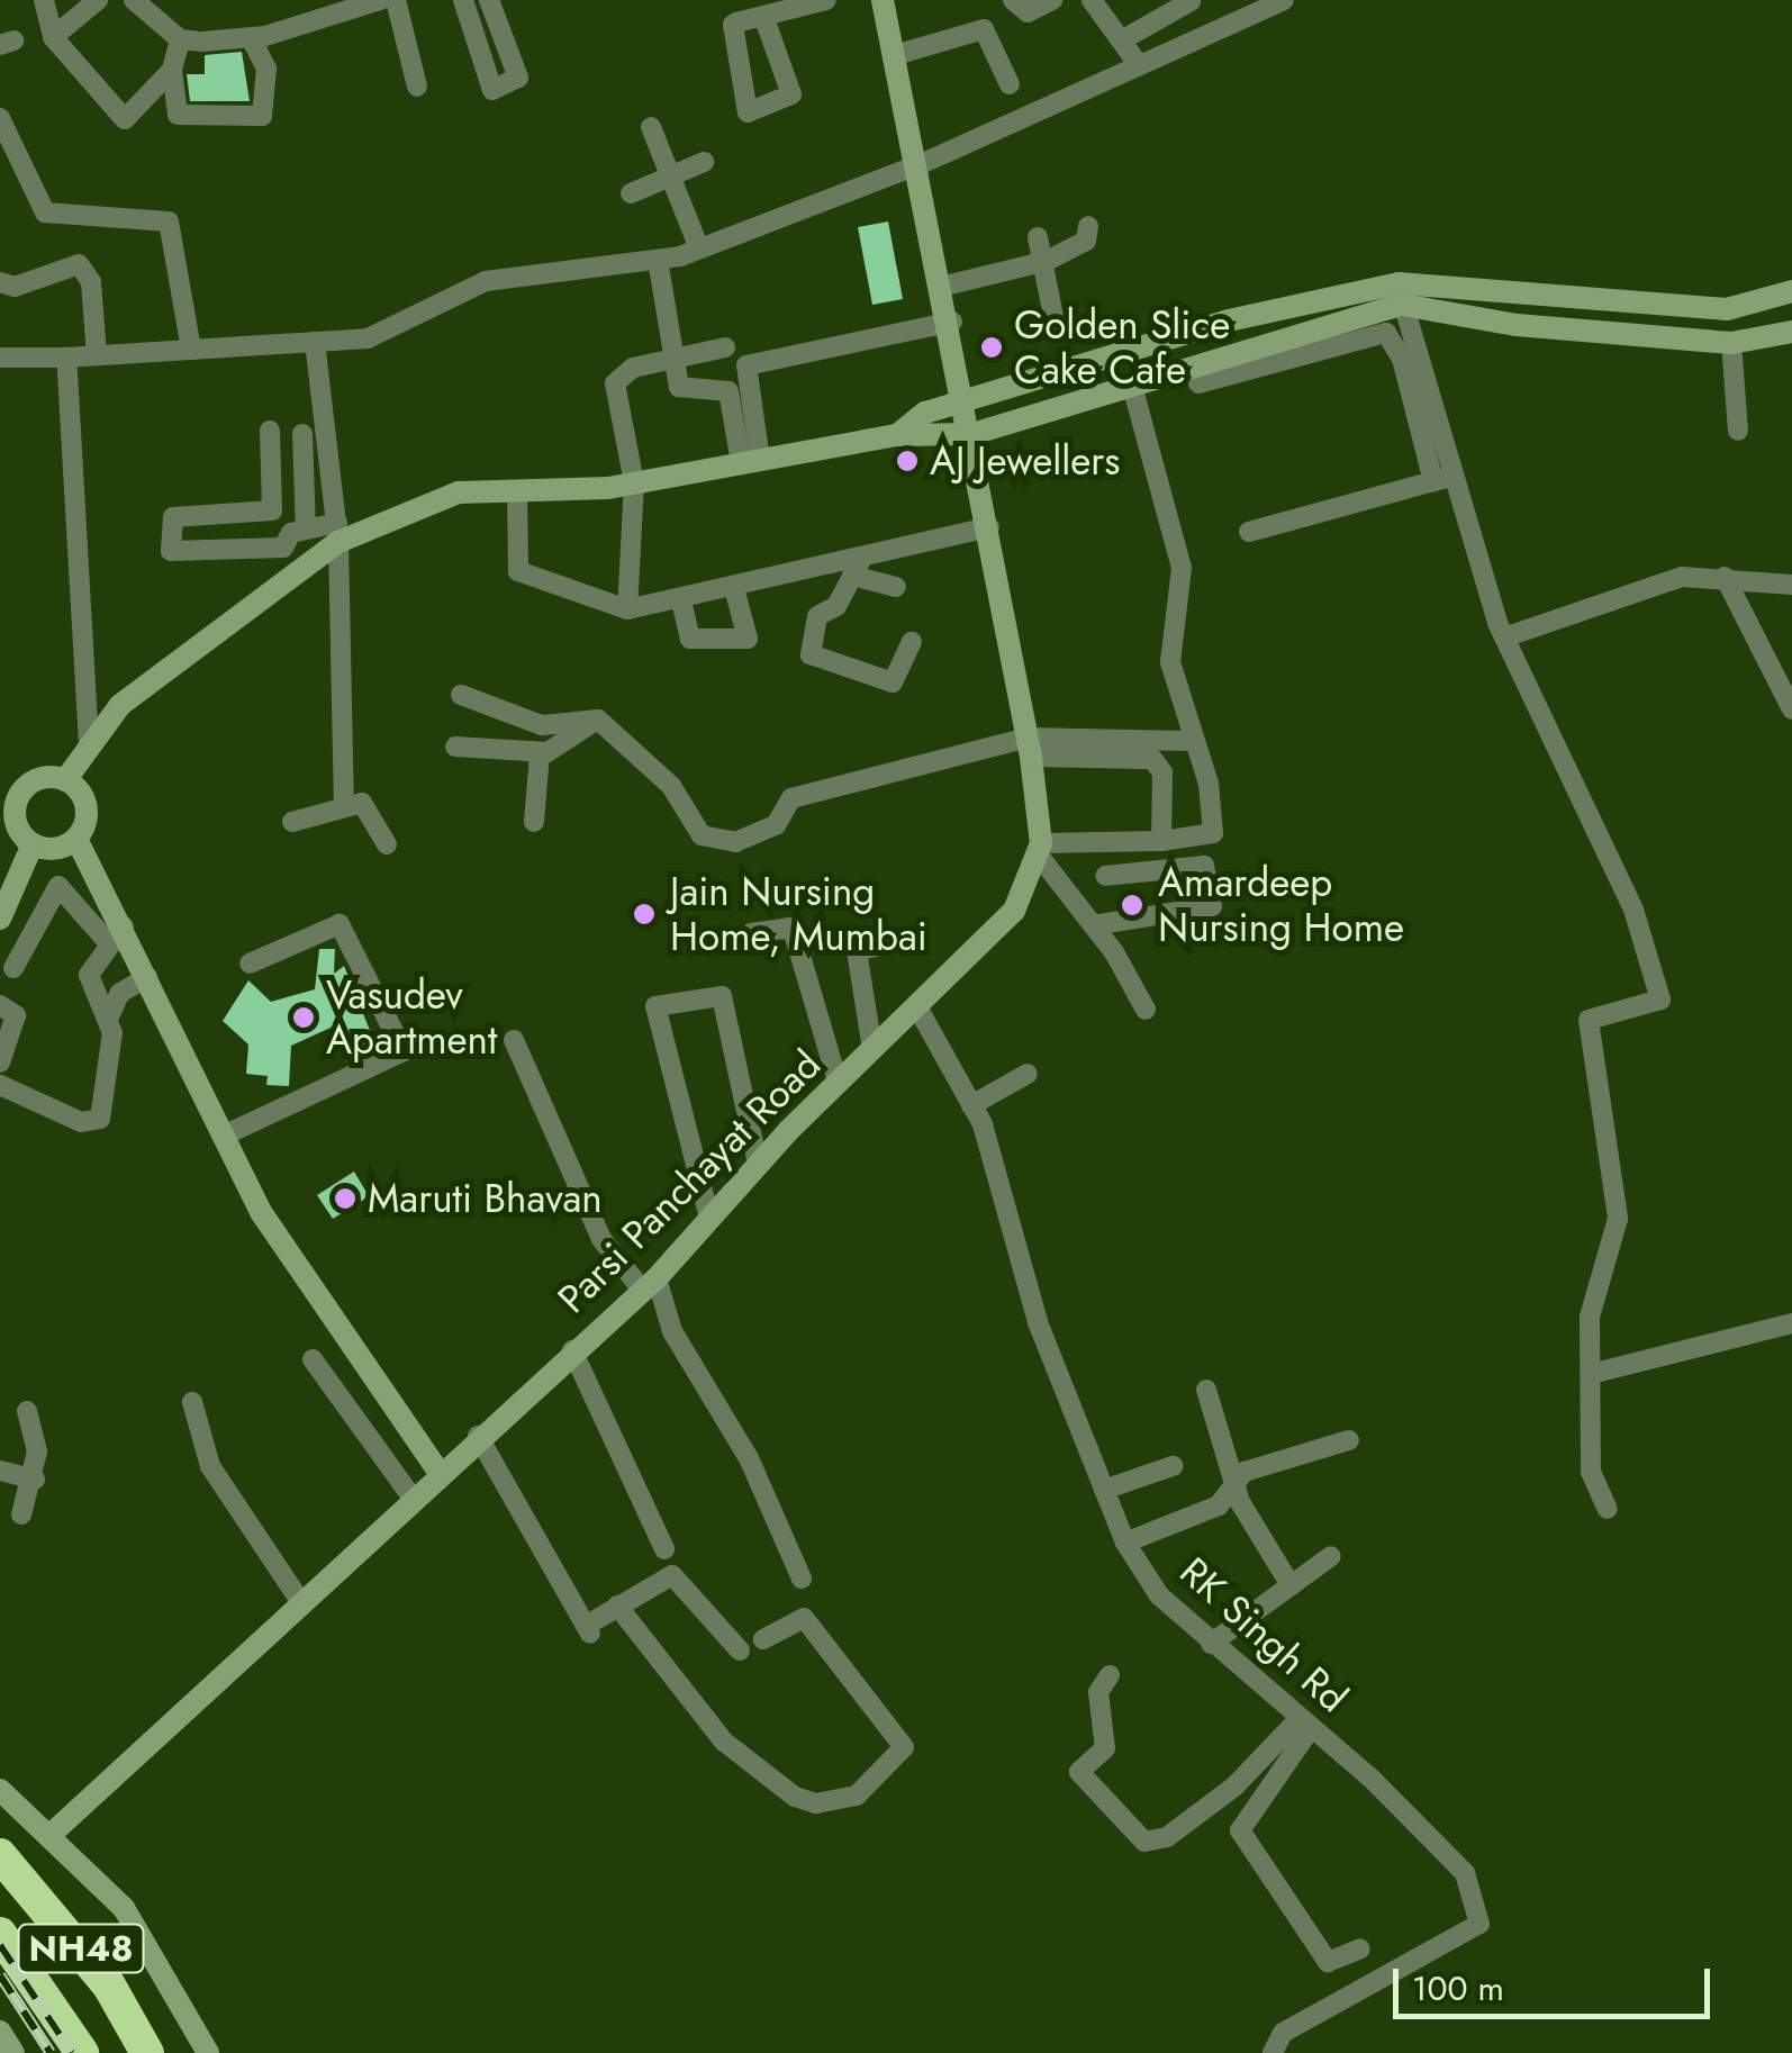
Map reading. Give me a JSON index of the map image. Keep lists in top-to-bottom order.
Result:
{
  "streets": {
    "highway": ["NH48"],
    "main road": ["Parsi Panchayat Road"],
    "street": ["RK Singh Rd"]
  },
  "crossings": [
    ["Parsi Panchayat Road", "RK Singh Rd"]
  ],
  "places": [
    "Golden Slice Cake Cafe",
    "AJ Jewellers",
    "Amardeep Nursing Home",
    "Jain Nursing Home, Mumbai",
    "Vasudev Apartment",
    "Maruti Bhavan"
  ],
  "scale_bar": "100 m"
}
